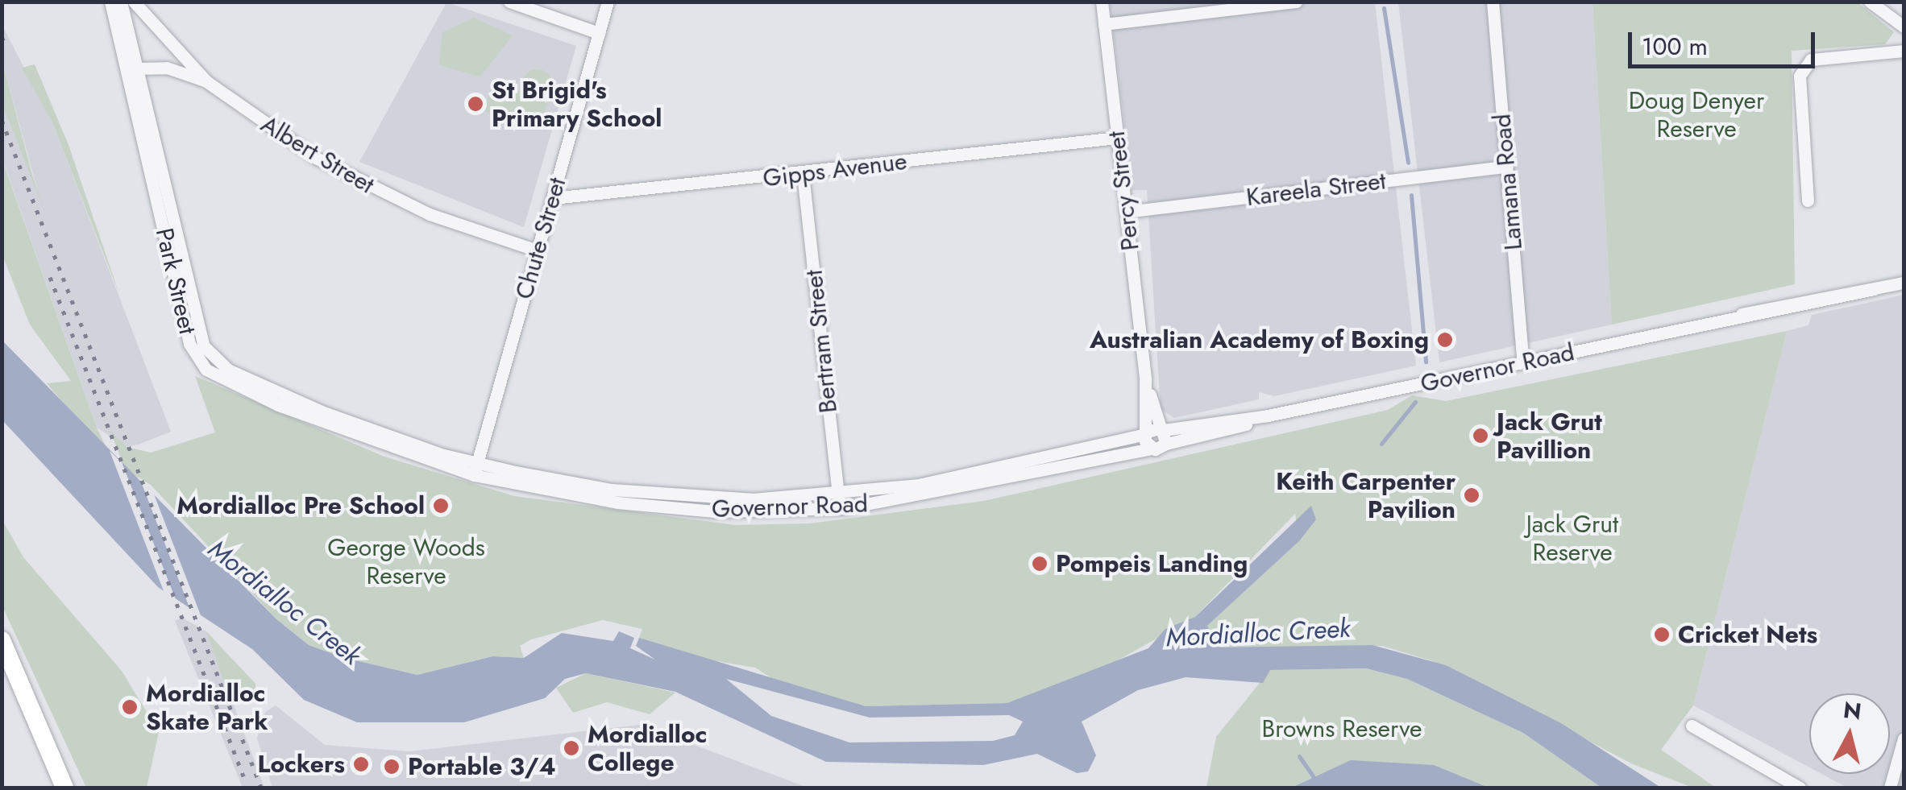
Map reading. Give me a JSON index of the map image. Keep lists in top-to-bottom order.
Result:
{
  "streets": {
    "street": [
      "Albert Street",
      "Gipps Avenue",
      "Lamana Road",
      "Kareela Street",
      "Percy Street",
      "Chute Street",
      "Park Street",
      "Bertram Street",
      "Governor Road"
    ]
  },
  "crossings": [
    ["Albert Street", "Chute Street"],
    ["Gipps Avenue", "Percy Street"],
    ["Gipps Avenue", "Chute Street"],
    ["Gipps Avenue", "Bertram Street"],
    ["Lamana Road", "Kareela Street"],
    ["Lamana Road", "Governor Road"],
    ["Kareela Street", "Percy Street"],
    ["Percy Street", "Governor Road"],
    ["Chute Street", "Park Street"],
    ["Chute Street", "Governor Road"],
    ["Park Street", "Governor Road"],
    ["Bertram Street", "Governor Road"]
  ],
  "water": ["Mordialloc Creek"],
  "parks": [
    "Doug Denyer Reserve",
    "Jack Grut Reserve",
    "George Woods Reserve",
    "Browns Reserve"
  ],
  "places": [
    "St Brigid's Primary School",
    "Australian Academy of Boxing",
    "Jack Grut Pavillion",
    "Keith Carpenter Pavilion",
    "Mordialloc Pre School",
    "Pompeis Landing",
    "Cricket Nets",
    "Mordialloc Skate Park",
    "Mordialloc College",
    "Lockers",
    "Portable 3/4"
  ],
  "scale_bar": "100 m",
  "north": "top"
}
